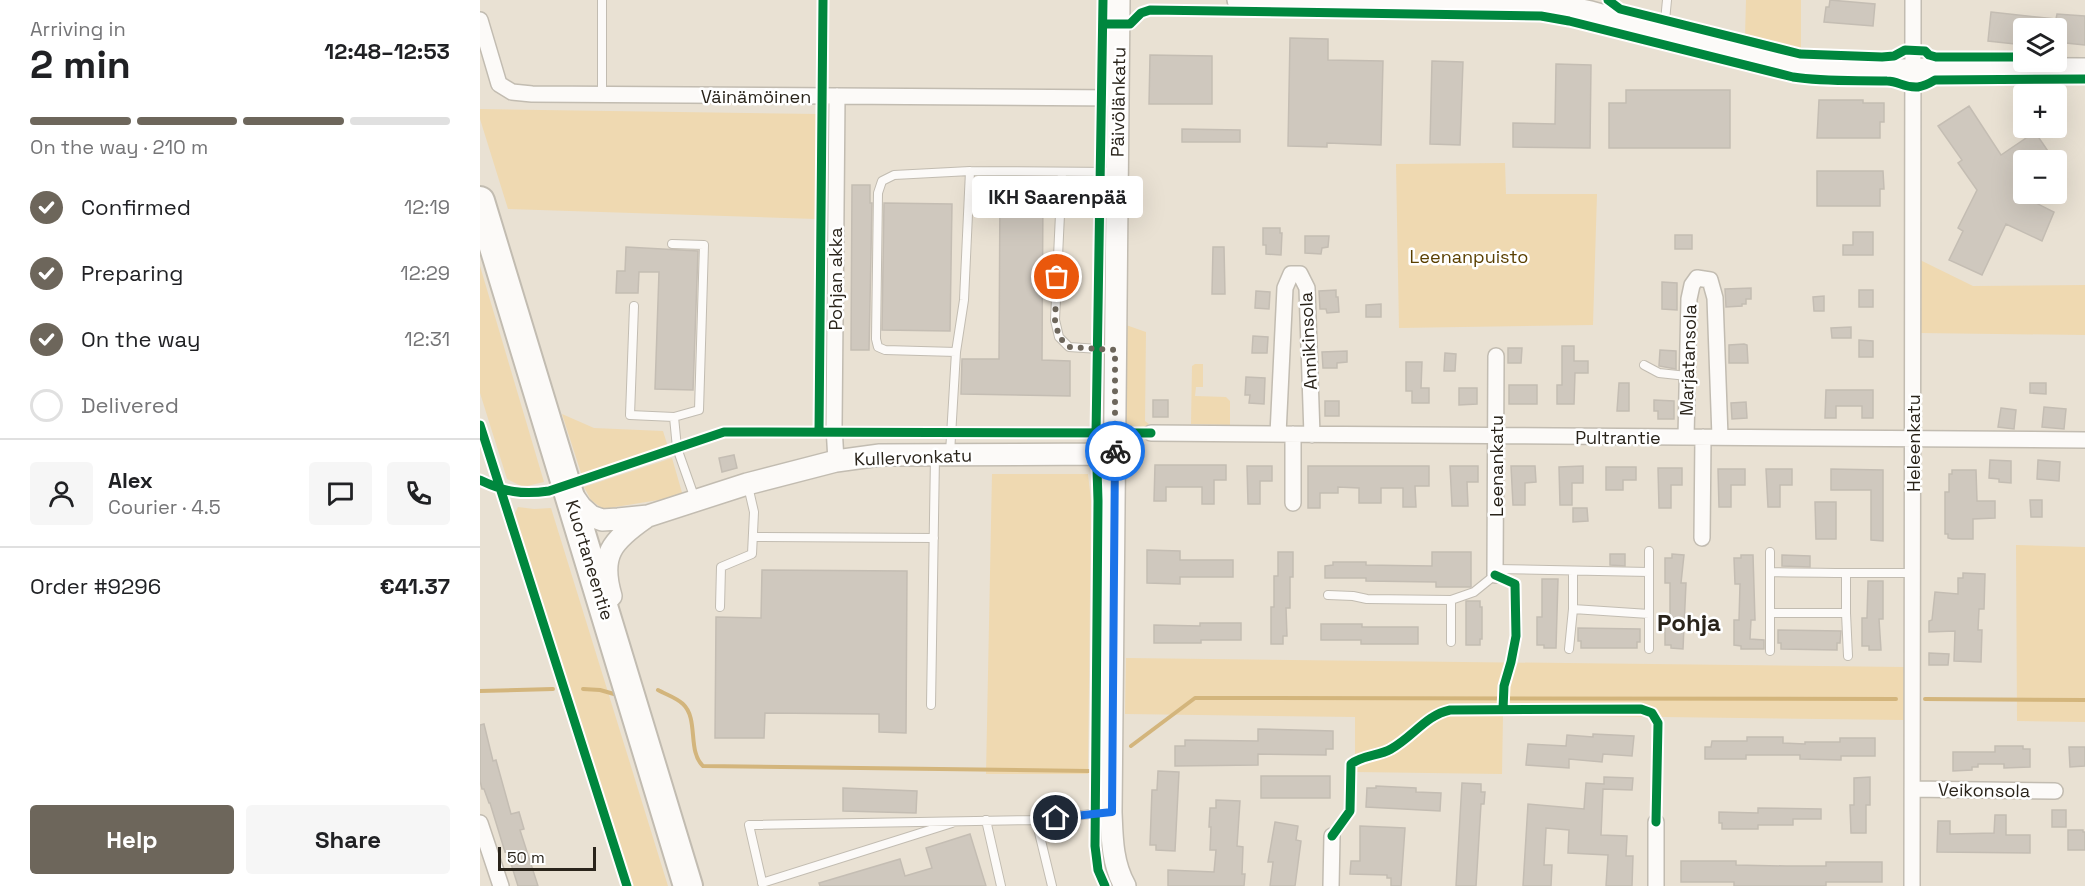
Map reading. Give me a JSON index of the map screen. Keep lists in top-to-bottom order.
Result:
{
  "streets": {
    "highway": ["Kuortaneentie"],
    "street": [
      "Väinämöinen",
      "Päivölänkatu",
      "Pohjan akka",
      "Annikinsola",
      "Marjatansola",
      "Pultrantie",
      "Heleenkatu",
      "Kullervonkatu",
      "Leenankatu",
      "Veikonsola"
    ]
  },
  "crossings": [
    ["Väinämöinen", "Päivölänkatu"],
    ["Väinämöinen", "Pohjan akka"],
    ["Päivölänkatu", "Kullervonkatu"],
    ["Pohjan akka", "Kullervonkatu"],
    ["Annikinsola", "Pultrantie"],
    ["Marjatansola", "Pultrantie"],
    ["Pultrantie", "Heleenkatu"],
    ["Pultrantie", "Leenankatu"],
    ["Heleenkatu", "Veikonsola"],
    ["Kullervonkatu", "Kuortaneentie"]
  ],
  "districts": ["Pohja"],
  "parks": ["Leenanpuisto"],
  "places": ["IKH Saarenpää"],
  "scale_bar": "50 m",
  "page": {
    "heading": ["2 min", "Arriving in", "12:48–12:53"],
    "panel": [
      "Alex",
      "Courier · 4.5",
      "Order #9296",
      "€41.37"
    ],
    "map_buttons": ["+", "−"],
    "bar": "On the way · 210 m",
    "list": [
      ["Confirmed", "12:19"],
      ["Preparing", "12:29"],
      ["On the way", "12:31"],
      "Delivered"
    ],
    "bubble": "IKH Saarenpää",
    "buttons": ["Help", "Share"],
    "scale": "50 m"
  }
}
